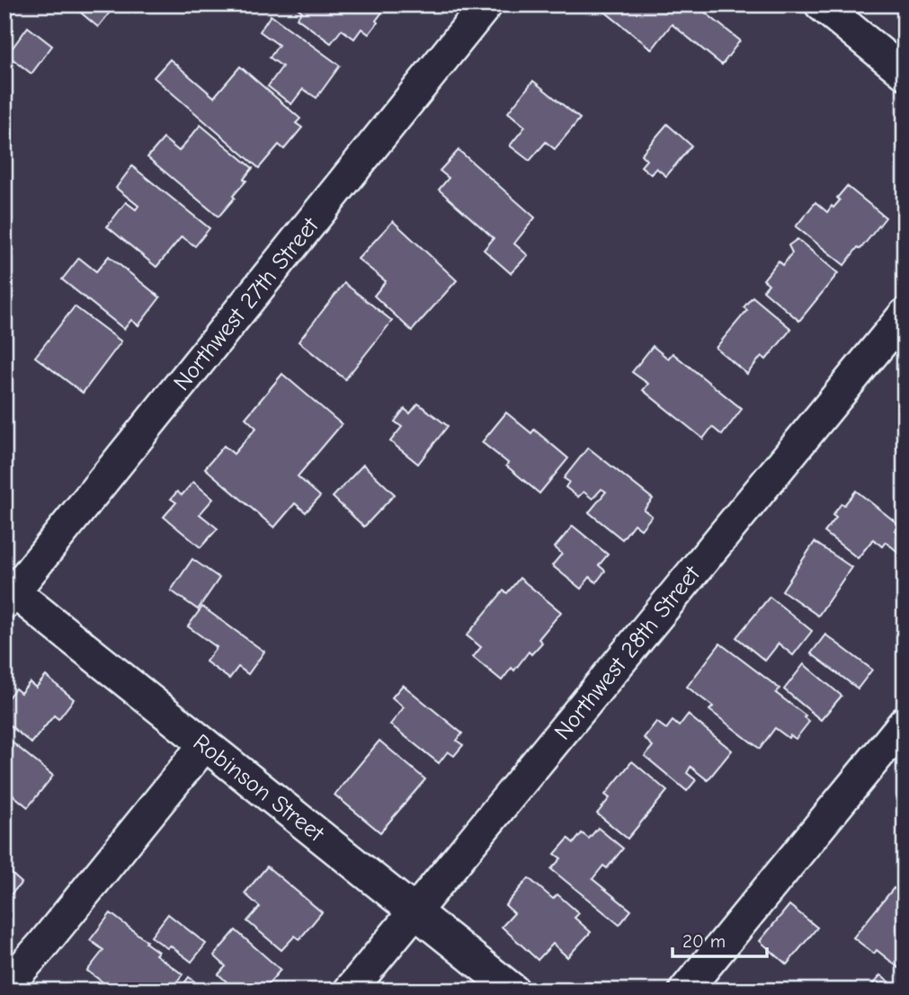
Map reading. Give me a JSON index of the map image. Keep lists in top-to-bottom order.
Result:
{
  "streets": {
    "street": ["Northwest 27th Street", "Northwest 28th Street", "Robinson Street"]
  },
  "crossings": [
    ["Northwest 27th Street", "Robinson Street"],
    ["Northwest 28th Street", "Robinson Street"]
  ],
  "scale_bar": "20 m"
}
